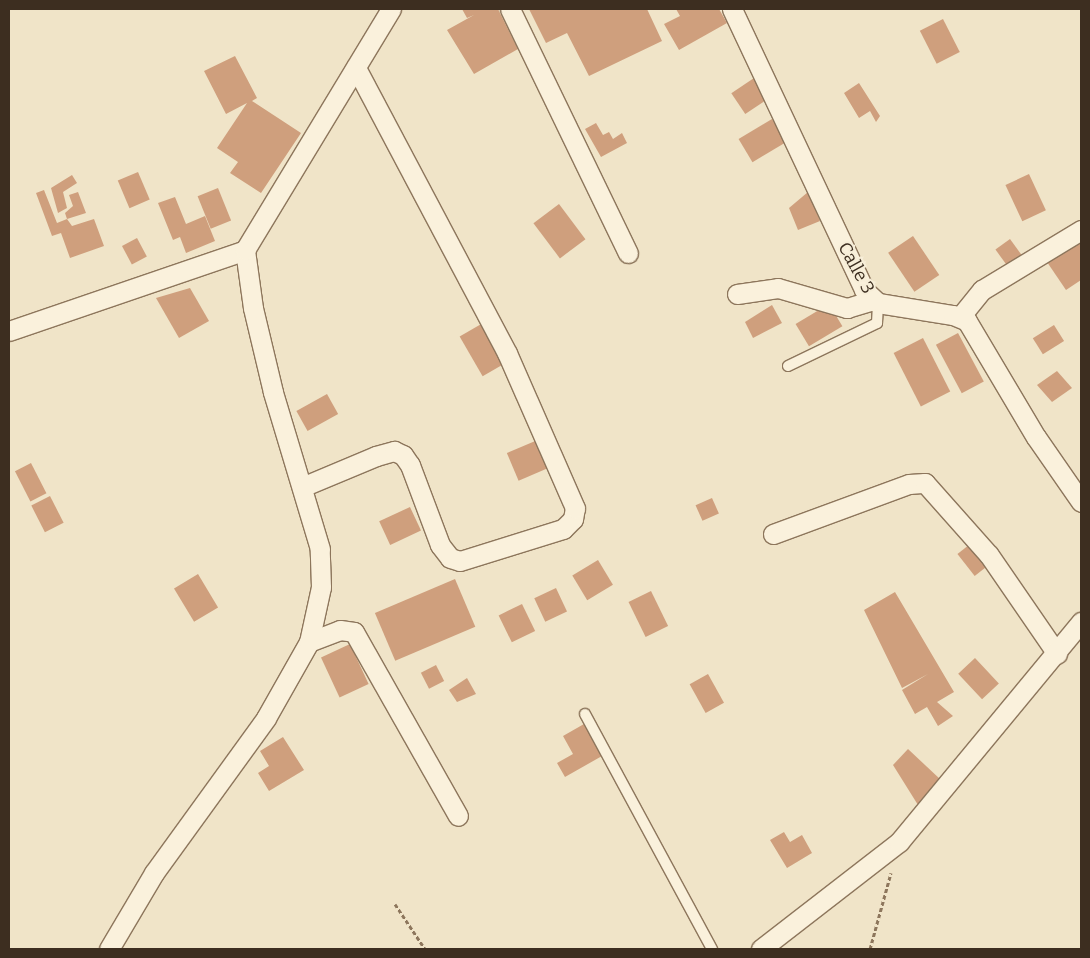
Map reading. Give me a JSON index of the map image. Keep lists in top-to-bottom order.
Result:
{
  "streets": {
    "street": ["Calle 3"]
  }
}
